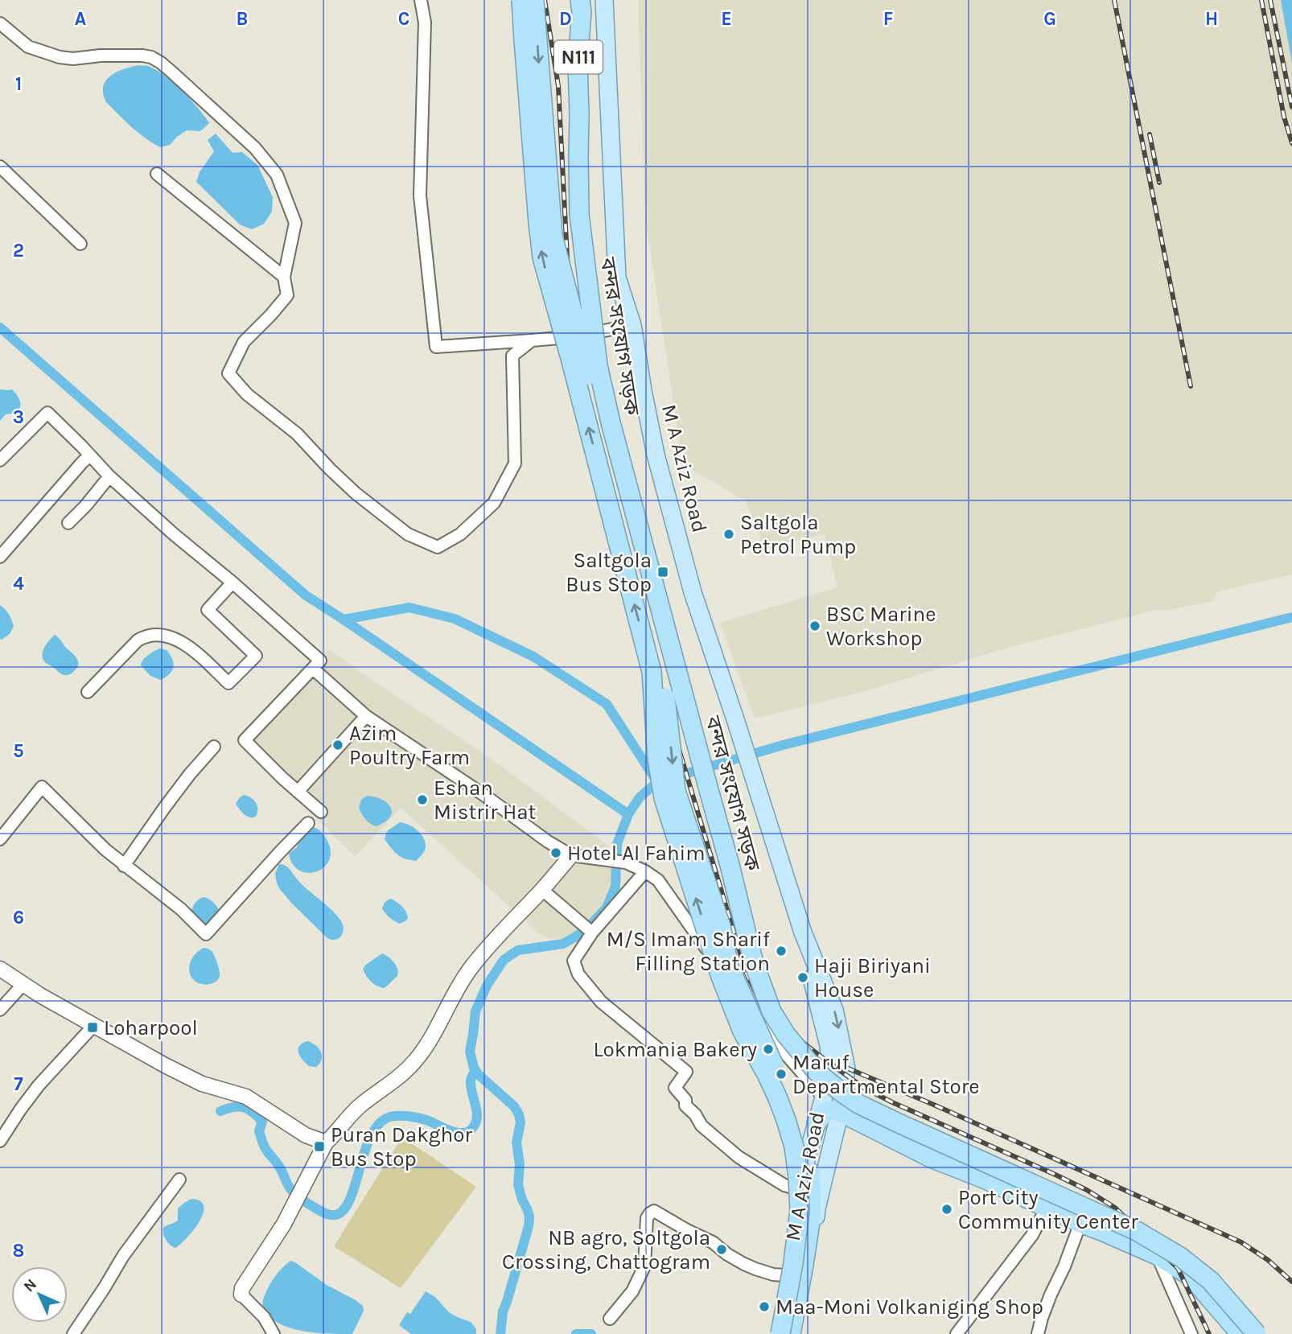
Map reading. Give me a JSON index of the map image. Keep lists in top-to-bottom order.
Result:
{
  "streets": {
    "highway": ["N111", "বন্দর সংযোগ সড়ক"],
    "main road": ["M A Aziz Road"]
  },
  "places": {
    "other": [
      "Saltgola Petrol Pump",
      "BSC Marine Workshop",
      "Azim Poultry Farm",
      "Eshan Mistrir Hat",
      "Hotel Al Fahim",
      "M/S Imam Sharif Filling Station",
      "Haji Biriyani House",
      "Lokmania Bakery",
      "Maruf Departmental Store",
      "Port City Community Center",
      "NB agro, Soltgola Crossing, Chattogram",
      "Maa-Moni Volkaniging Shop"
    ],
    "transit": ["Saltgola Bus Stop", "Loharpool", "Puran Dakghor Bus Stop"]
  },
  "north": "top left",
  "grid": {
    "columns": [
      "A",
      "B",
      "C",
      "D",
      "E",
      "F",
      "G",
      "H"
    ],
    "rows": [
      "1",
      "2",
      "3",
      "4",
      "5",
      "6",
      "7",
      "8"
    ]
  }
}
